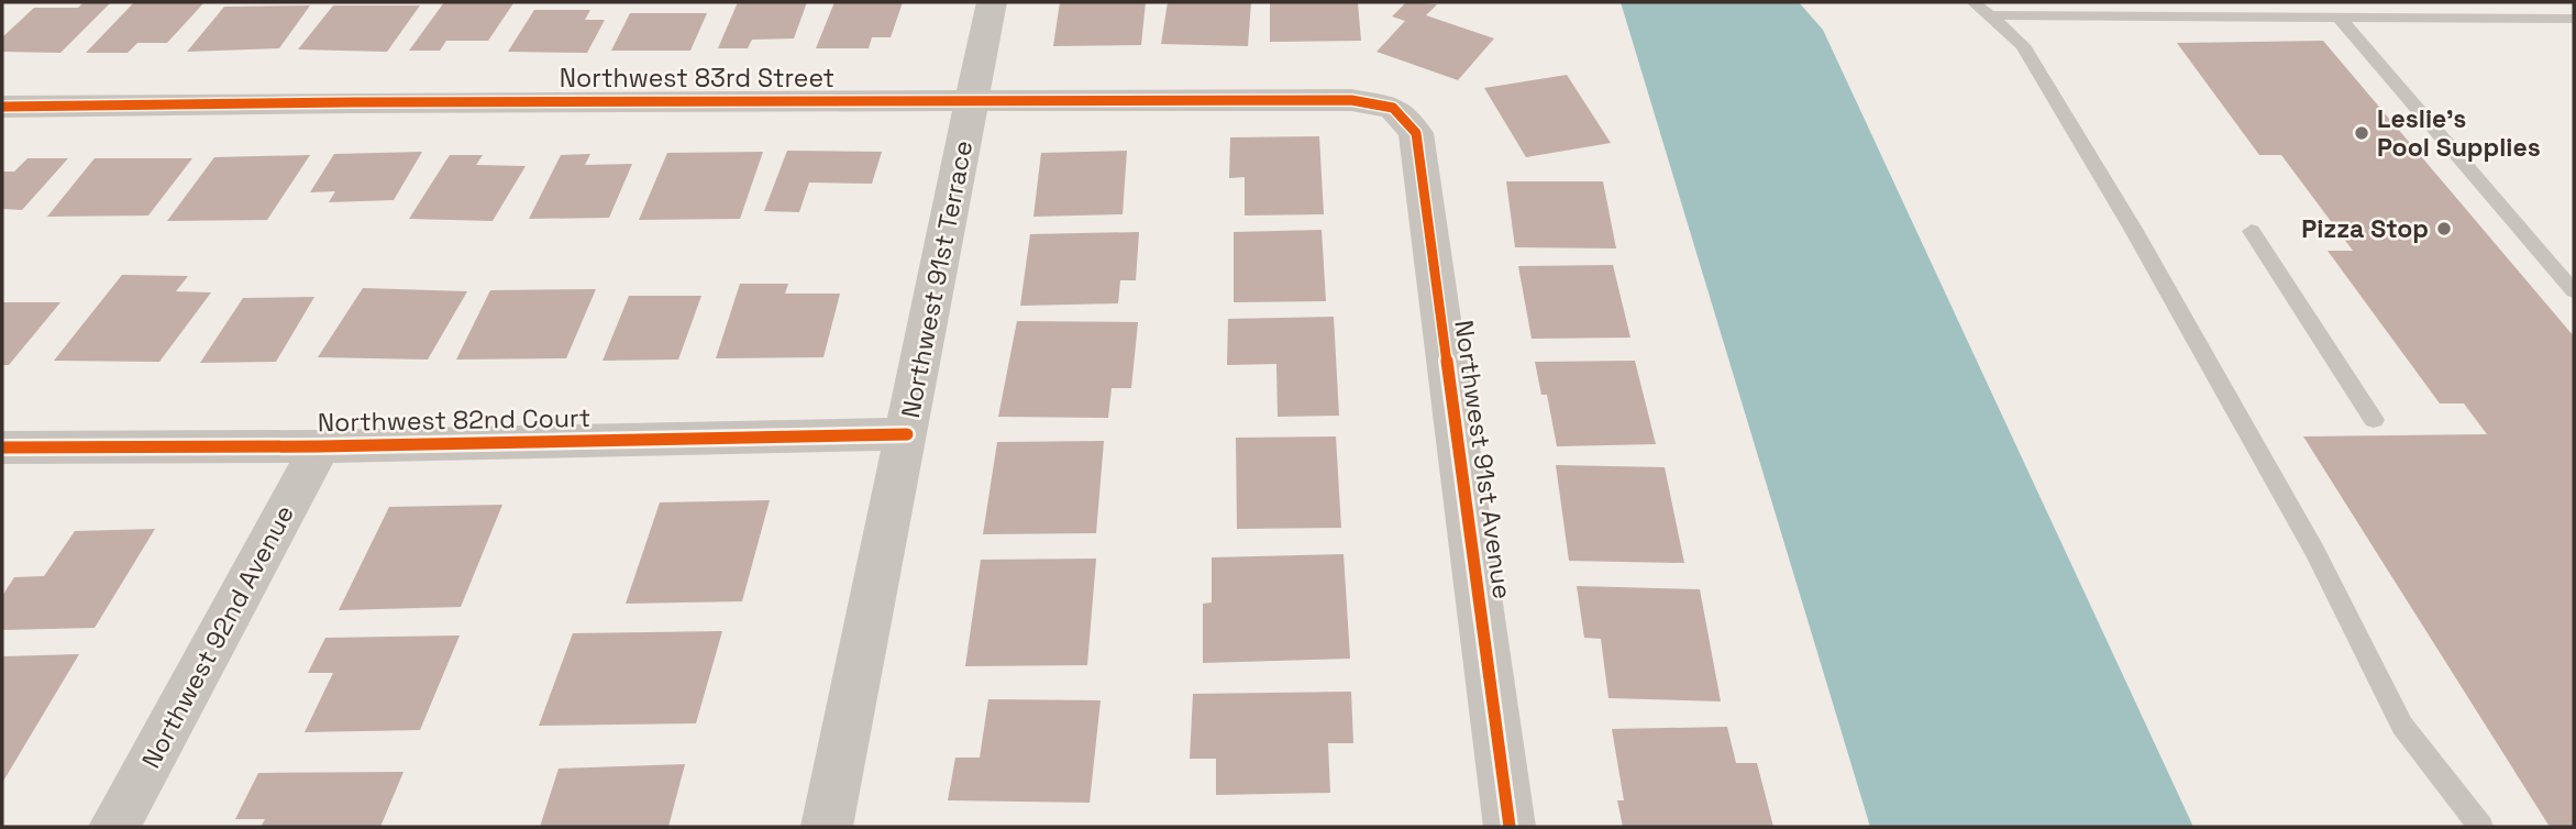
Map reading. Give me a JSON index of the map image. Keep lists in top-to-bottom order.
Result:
{
  "streets": {
    "street": [
      "Northwest 83rd Street",
      "Northwest 91st Terrace",
      "Northwest 82nd Court",
      "Northwest 91st Avenue",
      "Northwest 92nd Avenue"
    ]
  },
  "crossings": [
    ["Northwest 83rd Street", "Northwest 91st Terrace"],
    ["Northwest 83rd Street", "Northwest 91st Avenue"],
    ["Northwest 91st Terrace", "Northwest 82nd Court"],
    ["Northwest 82nd Court", "Northwest 92nd Avenue"]
  ],
  "places": ["Leslie's Pool Supplies", "Pizza Stop"]
}
